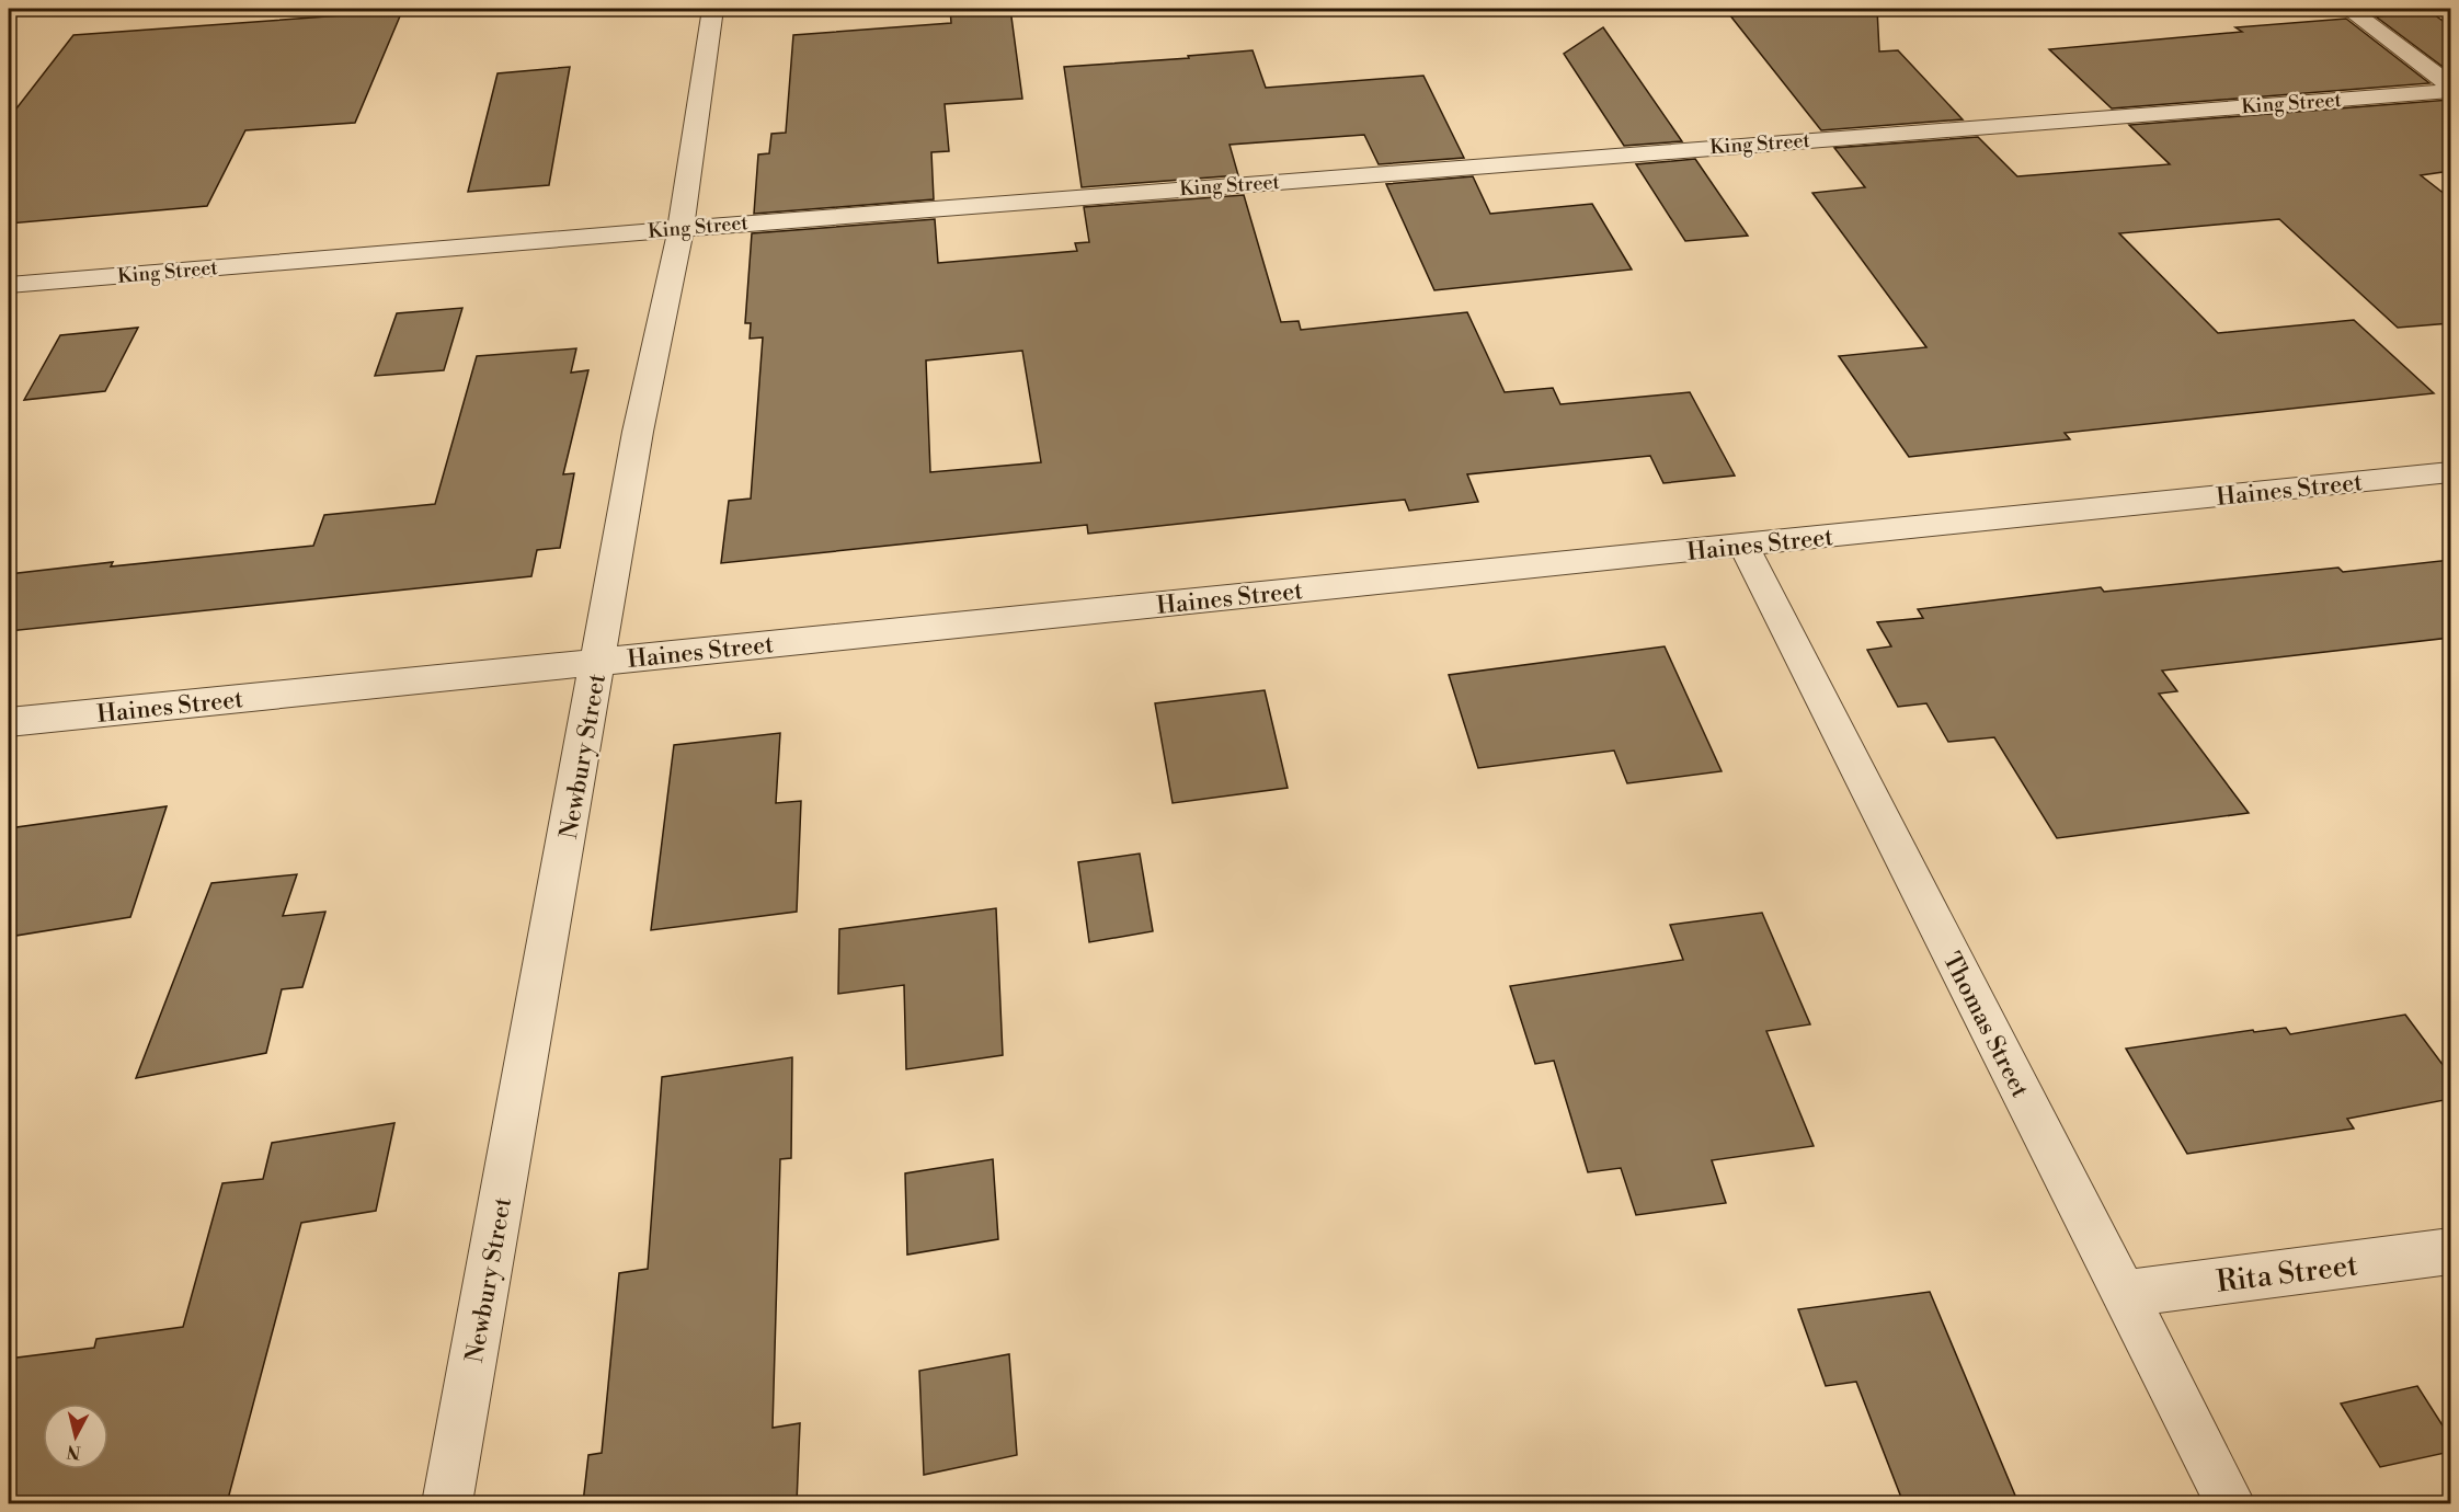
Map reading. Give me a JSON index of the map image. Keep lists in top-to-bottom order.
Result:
{
  "streets": {
    "street": [
      "King Street",
      "Haines Street",
      "Newbury Street",
      "Thomas Street",
      "Rita Street"
    ]
  },
  "crossings": [
    ["King Street", "Newbury Street"],
    ["Haines Street", "Newbury Street"],
    ["Haines Street", "Thomas Street"],
    ["Thomas Street", "Rita Street"]
  ],
  "north": "bottom"
}
